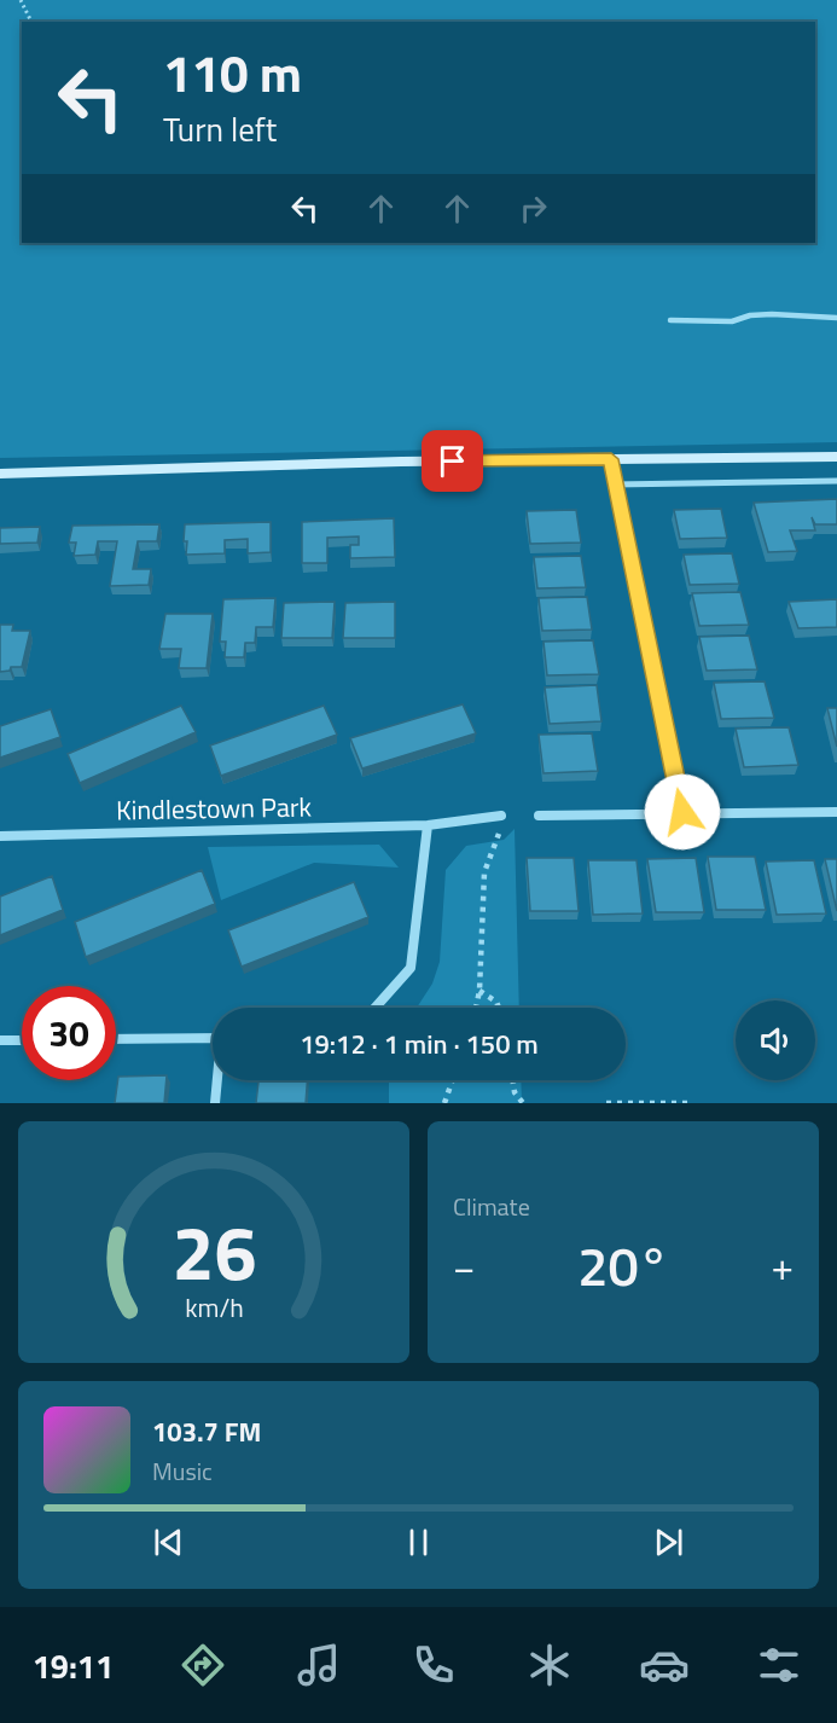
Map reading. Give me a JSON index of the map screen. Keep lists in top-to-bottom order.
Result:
{
  "streets": {
    "street": ["Kindlestown Park"]
  },
  "page": {
    "turn": ["110 m", "Turn left"],
    "limit": "30",
    "trip": "19:12 · 1 min · 150 m",
    "tile": "Climate",
    "heat": ["−", "20°", "+"],
    "song": ["103.7 FM", "Music"],
    "tabs": "19:11",
    "gauge": ["26", "km/h"]
  }
}
